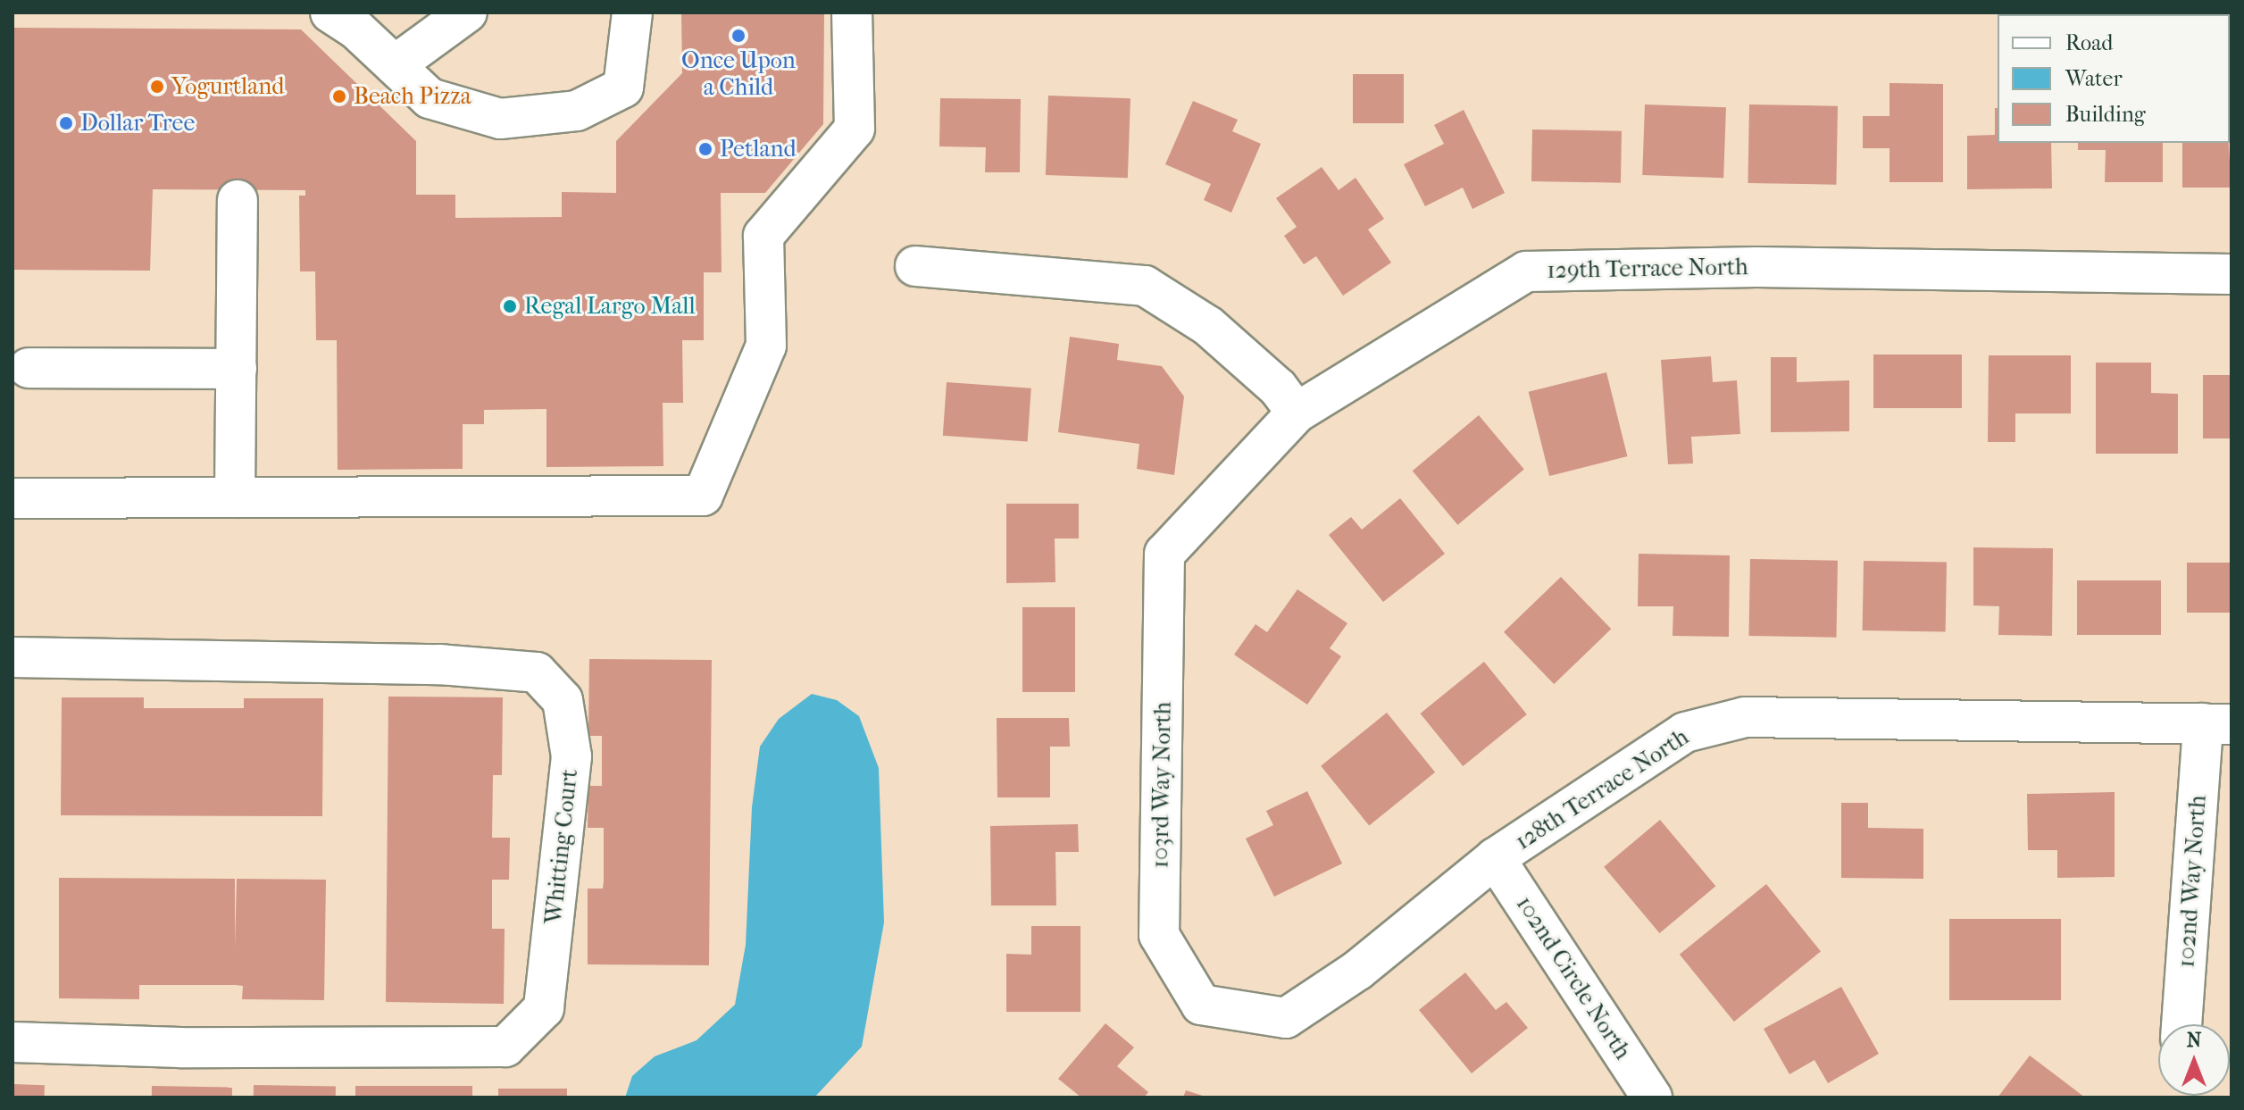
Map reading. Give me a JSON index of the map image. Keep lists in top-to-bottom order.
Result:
{
  "streets": {
    "street": [
      "129th Terrace North",
      "103rd Way North",
      "128th Terrace North",
      "Whitting Court",
      "102nd Way North",
      "102nd Circle North"
    ]
  },
  "crossings": [
    ["129th Terrace North", "103rd Way North"],
    ["103rd Way North", "128th Terrace North"],
    ["128th Terrace North", "102nd Way North"],
    ["128th Terrace North", "102nd Circle North"]
  ],
  "places": [
    "Once Upon a Child",
    "Yogurtland",
    "Beach Pizza",
    "Dollar Tree",
    "Petland",
    "Regal Largo Mall"
  ],
  "legend": ["Road", "Water", "Building"],
  "north": "top"
}
